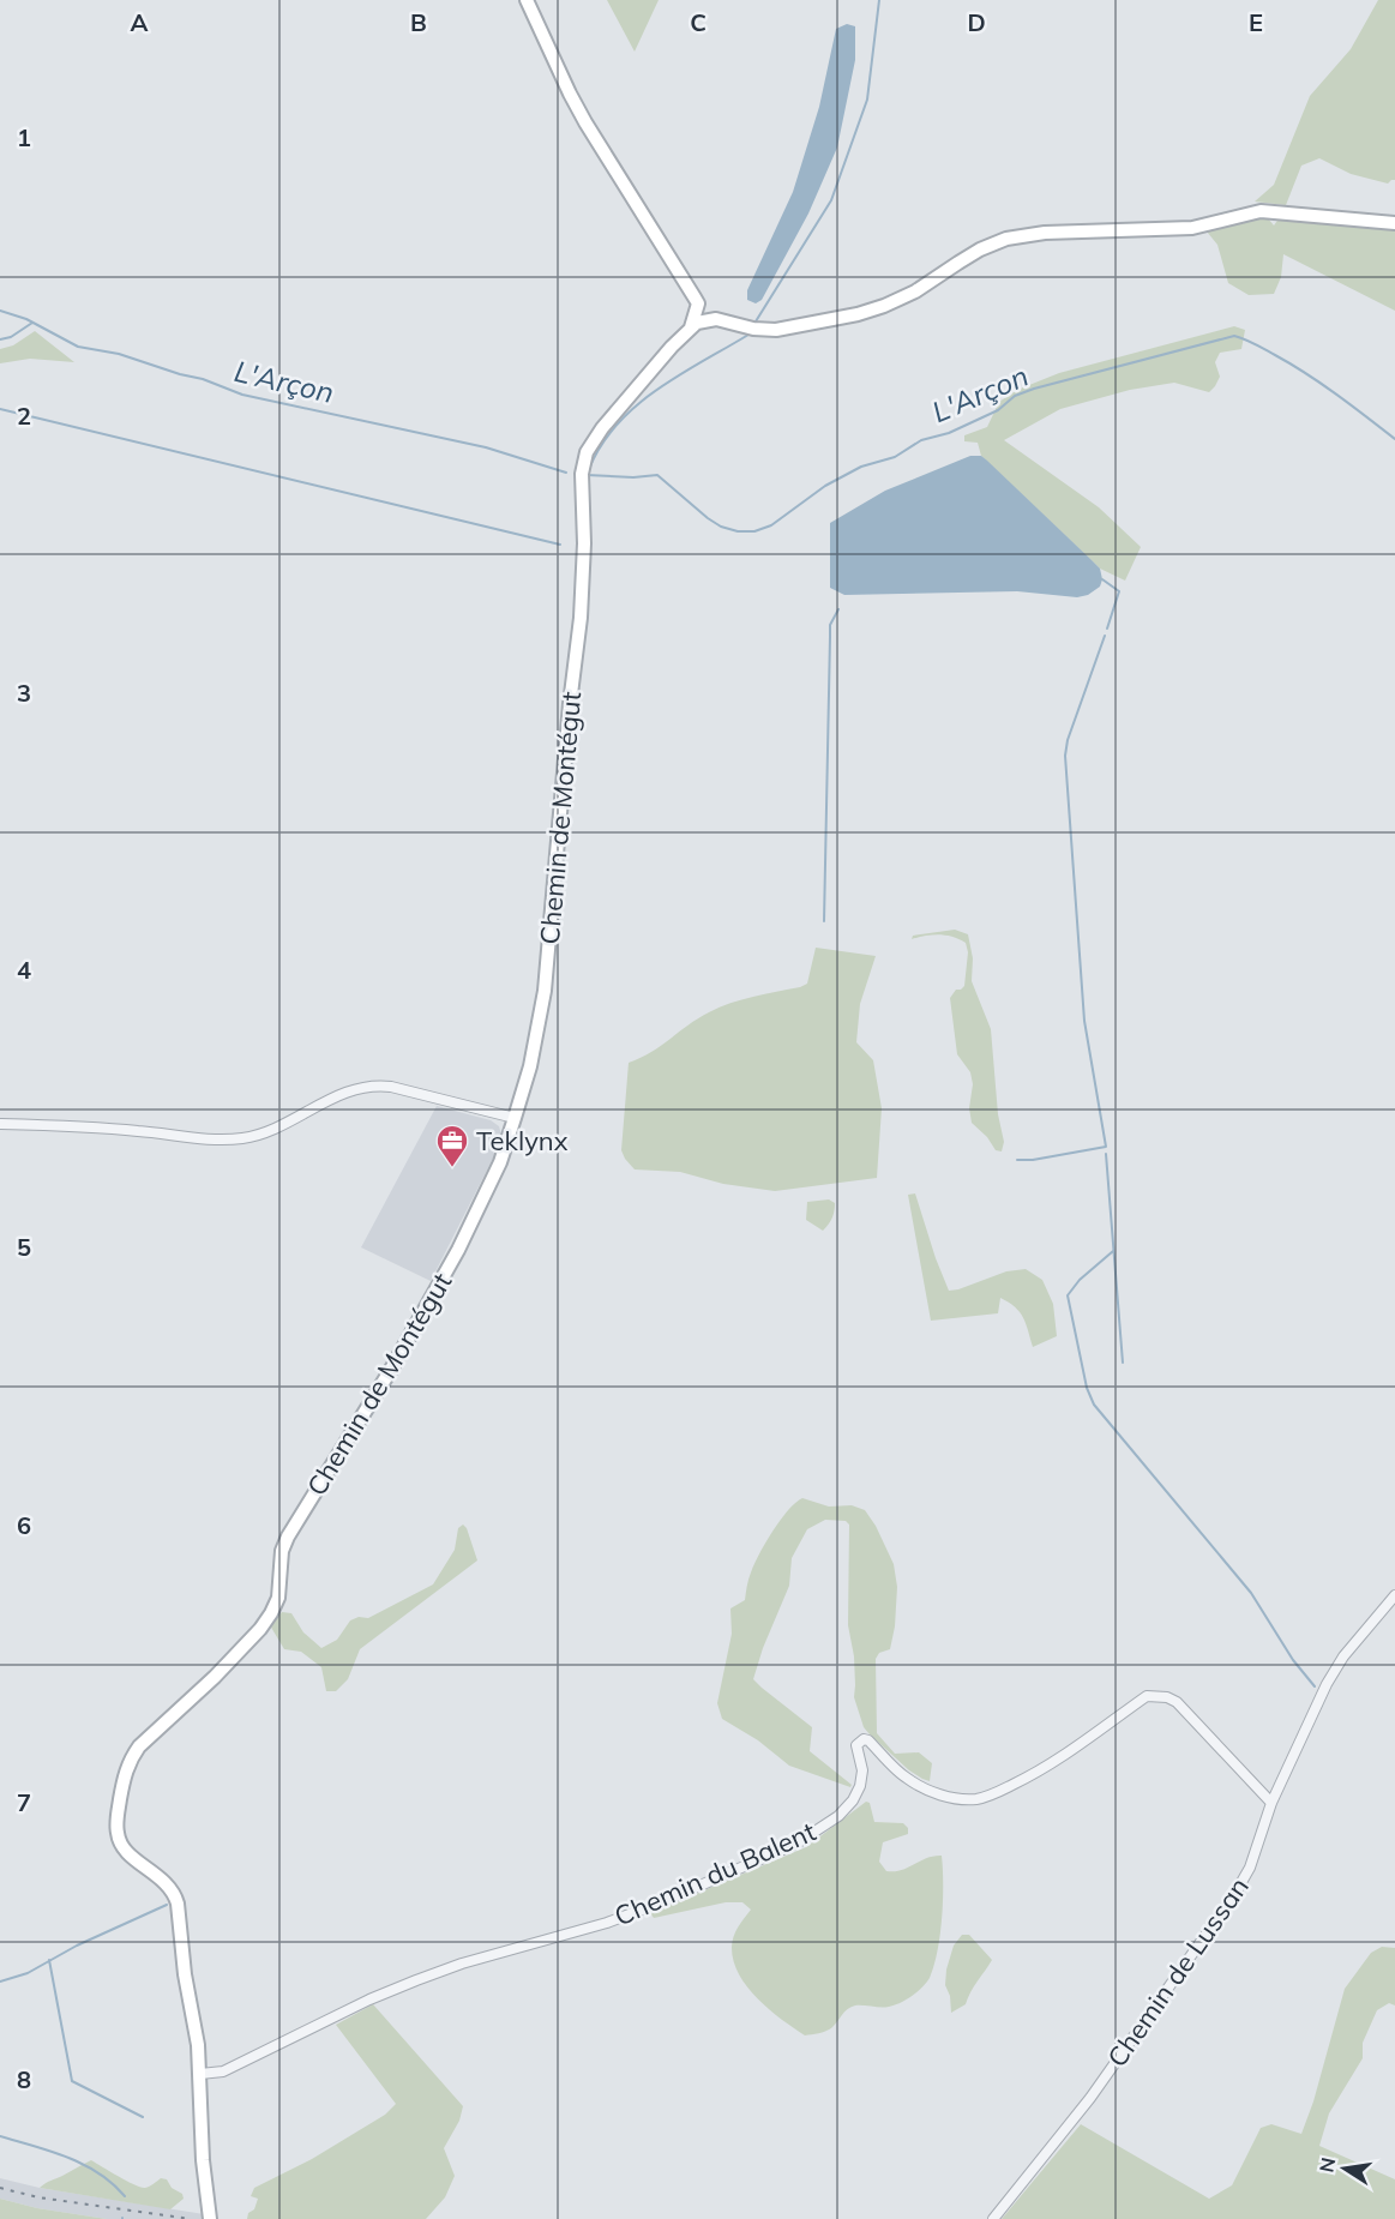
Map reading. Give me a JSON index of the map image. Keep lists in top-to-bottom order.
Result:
{
  "streets": {
    "street": ["Chemin de Montégut", "Chemin du Balent", "Chemin de Lussan"]
  },
  "crossings": [
    ["Chemin de Montégut", "Chemin du Balent"],
    ["Chemin du Balent", "Chemin de Lussan"]
  ],
  "water": ["L'Arçon"],
  "places": {
    "office": ["Teklynx"]
  },
  "north": "left",
  "grid": {
    "columns": [
      "A",
      "B",
      "C",
      "D",
      "E"
    ],
    "rows": [
      "1",
      "2",
      "3",
      "4",
      "5",
      "6",
      "7",
      "8"
    ]
  }
}
